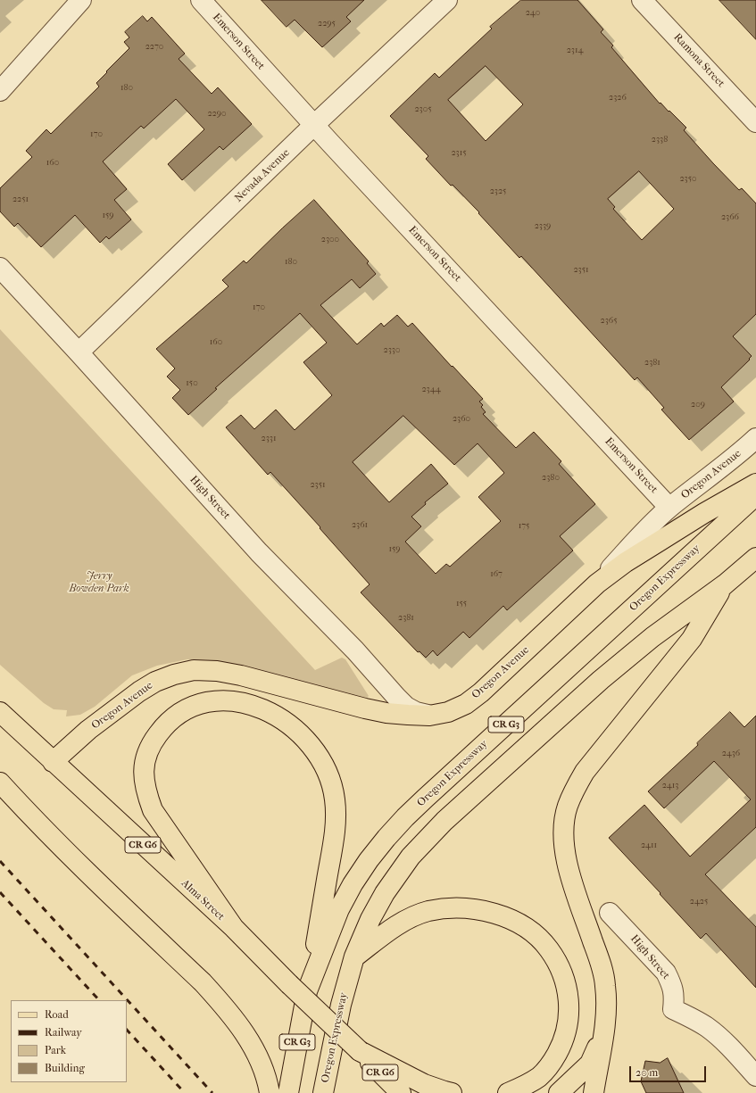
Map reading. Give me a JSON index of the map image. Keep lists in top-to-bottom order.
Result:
{
  "streets": {
    "main road": [
      "Oregon Avenue",
      "Oregon Expressway",
      "CR G3",
      "CR G6",
      "Alma Street"
    ],
    "street": [
      "Emerson Street",
      "Ramona Street",
      "Nevada Avenue",
      "High Street"
    ]
  },
  "crossings": [
    ["Emerson Street", "Nevada Avenue"],
    ["Emerson Street", "Oregon Avenue"],
    ["Nevada Avenue", "High Street"],
    ["Oregon Avenue", "High Street"],
    ["Oregon Avenue", "Alma Street"]
  ],
  "parks": ["Jerry Bowden Park"],
  "house_numbers": [
    "240",
    "2295",
    "2270",
    "2314",
    "180",
    "2326",
    "2305",
    "2290",
    "170",
    "2338",
    "2315",
    "160",
    "2350",
    "2325",
    "2251",
    "159",
    "2366",
    "2339",
    "2300",
    "180",
    "2351",
    "170",
    "2365",
    "160",
    "2330",
    "2381",
    "150",
    "2344",
    "209",
    "2360",
    "2331",
    "2380",
    "2351",
    "2361",
    "175",
    "159",
    "167",
    "155",
    "2381",
    "2436",
    "2413",
    "2411",
    "2425"
  ],
  "legend": [
    "Road",
    "Railway",
    "Park",
    "Building"
  ],
  "scale_bar": "20 m"
}
